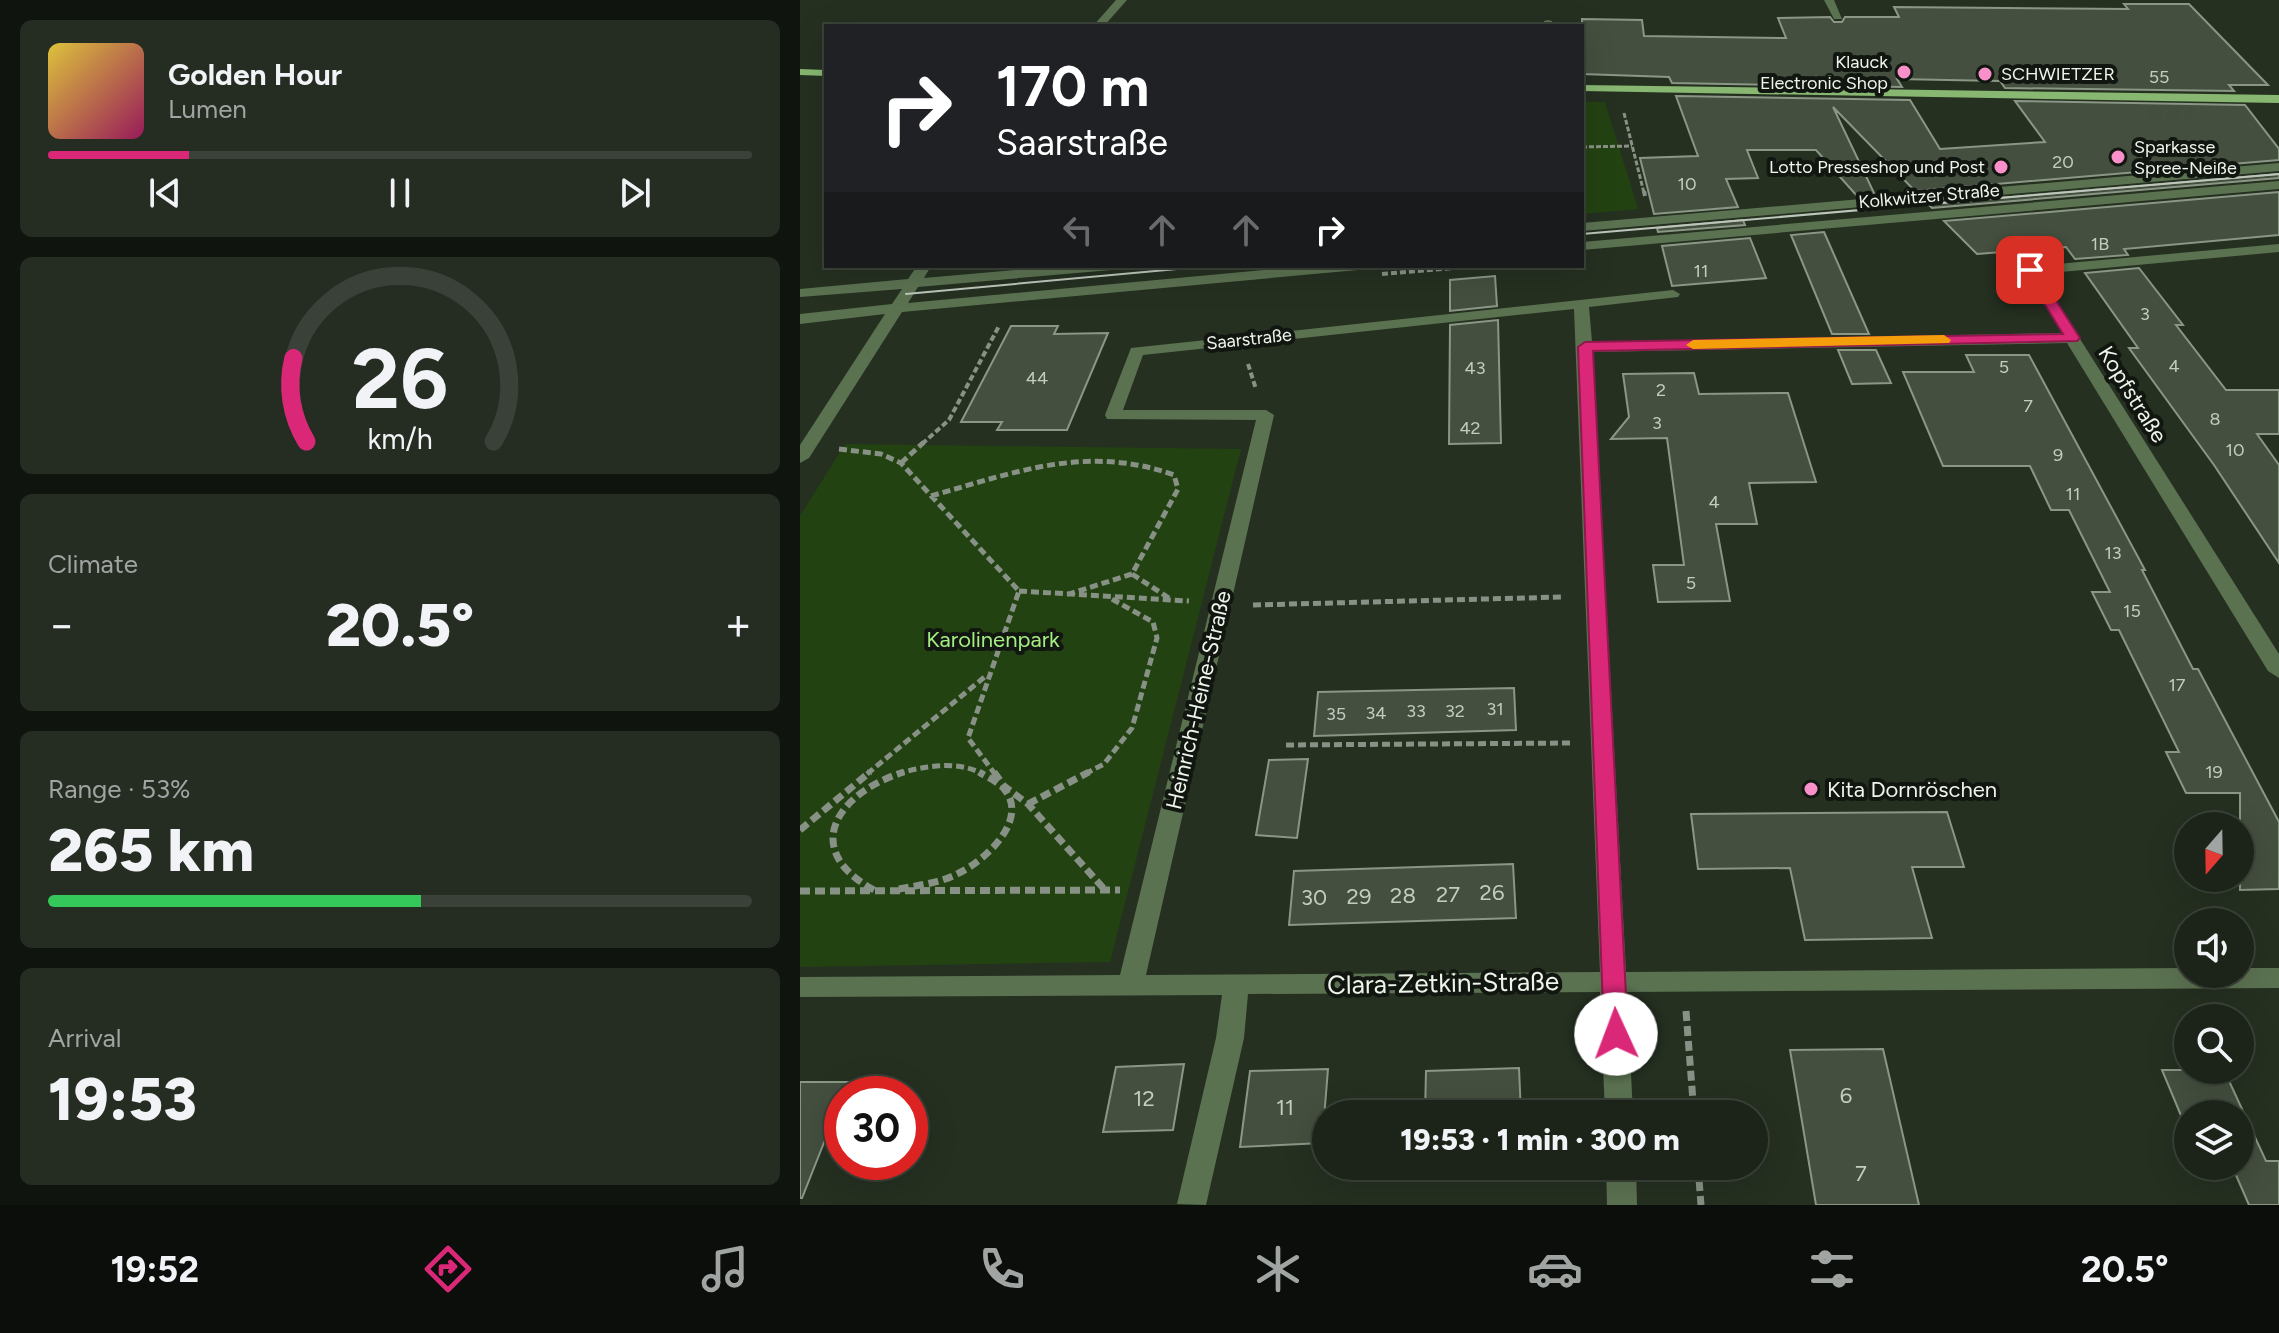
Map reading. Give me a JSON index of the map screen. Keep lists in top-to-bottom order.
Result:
{
  "streets": {
    "street": [
      "Kolkwitzer Straße",
      "Saarstraße",
      "Kopfstraße",
      "Heinrich-Heine-Straße",
      "Clara-Zetkin-Straße"
    ]
  },
  "crossings": [
    ["Saarstraße", "Heinrich-Heine-Straße"],
    ["Heinrich-Heine-Straße", "Clara-Zetkin-Straße"]
  ],
  "parks": ["Karolinenpark"],
  "places": [
    "Klauck Electronic Shop",
    "SCHWIETZER",
    "Sparkasse Spree-Neiße",
    "Lotto Presseshop und Post",
    "Kita Dornröschen"
  ],
  "house_numbers": [
    "55",
    "20",
    "10",
    "1B",
    "11",
    "3",
    "4",
    "5",
    "43",
    "44",
    "2",
    "7",
    "8",
    "3",
    "42",
    "10",
    "9",
    "11",
    "4",
    "13",
    "5",
    "15",
    "17",
    "31",
    "33",
    "32",
    "34",
    "35",
    "19",
    "26",
    "27",
    "28",
    "29",
    "30",
    "6",
    "12",
    "11",
    "7"
  ],
  "north": "bottom",
  "page": {
    "turn": ["170 m", "Saarstraße"],
    "song": ["Golden Hour", "Lumen"],
    "tile": [
      "Climate",
      ["Range · 53%", "265 km"],
      ["Arrival", "19:53"]
    ],
    "heat": ["−", "20.5°", "+"],
    "limit": "30",
    "trip": "19:53 · 1 min · 300 m",
    "tabs": ["19:52", "20.5°"],
    "gauge": ["26", "km/h"]
  }
}
